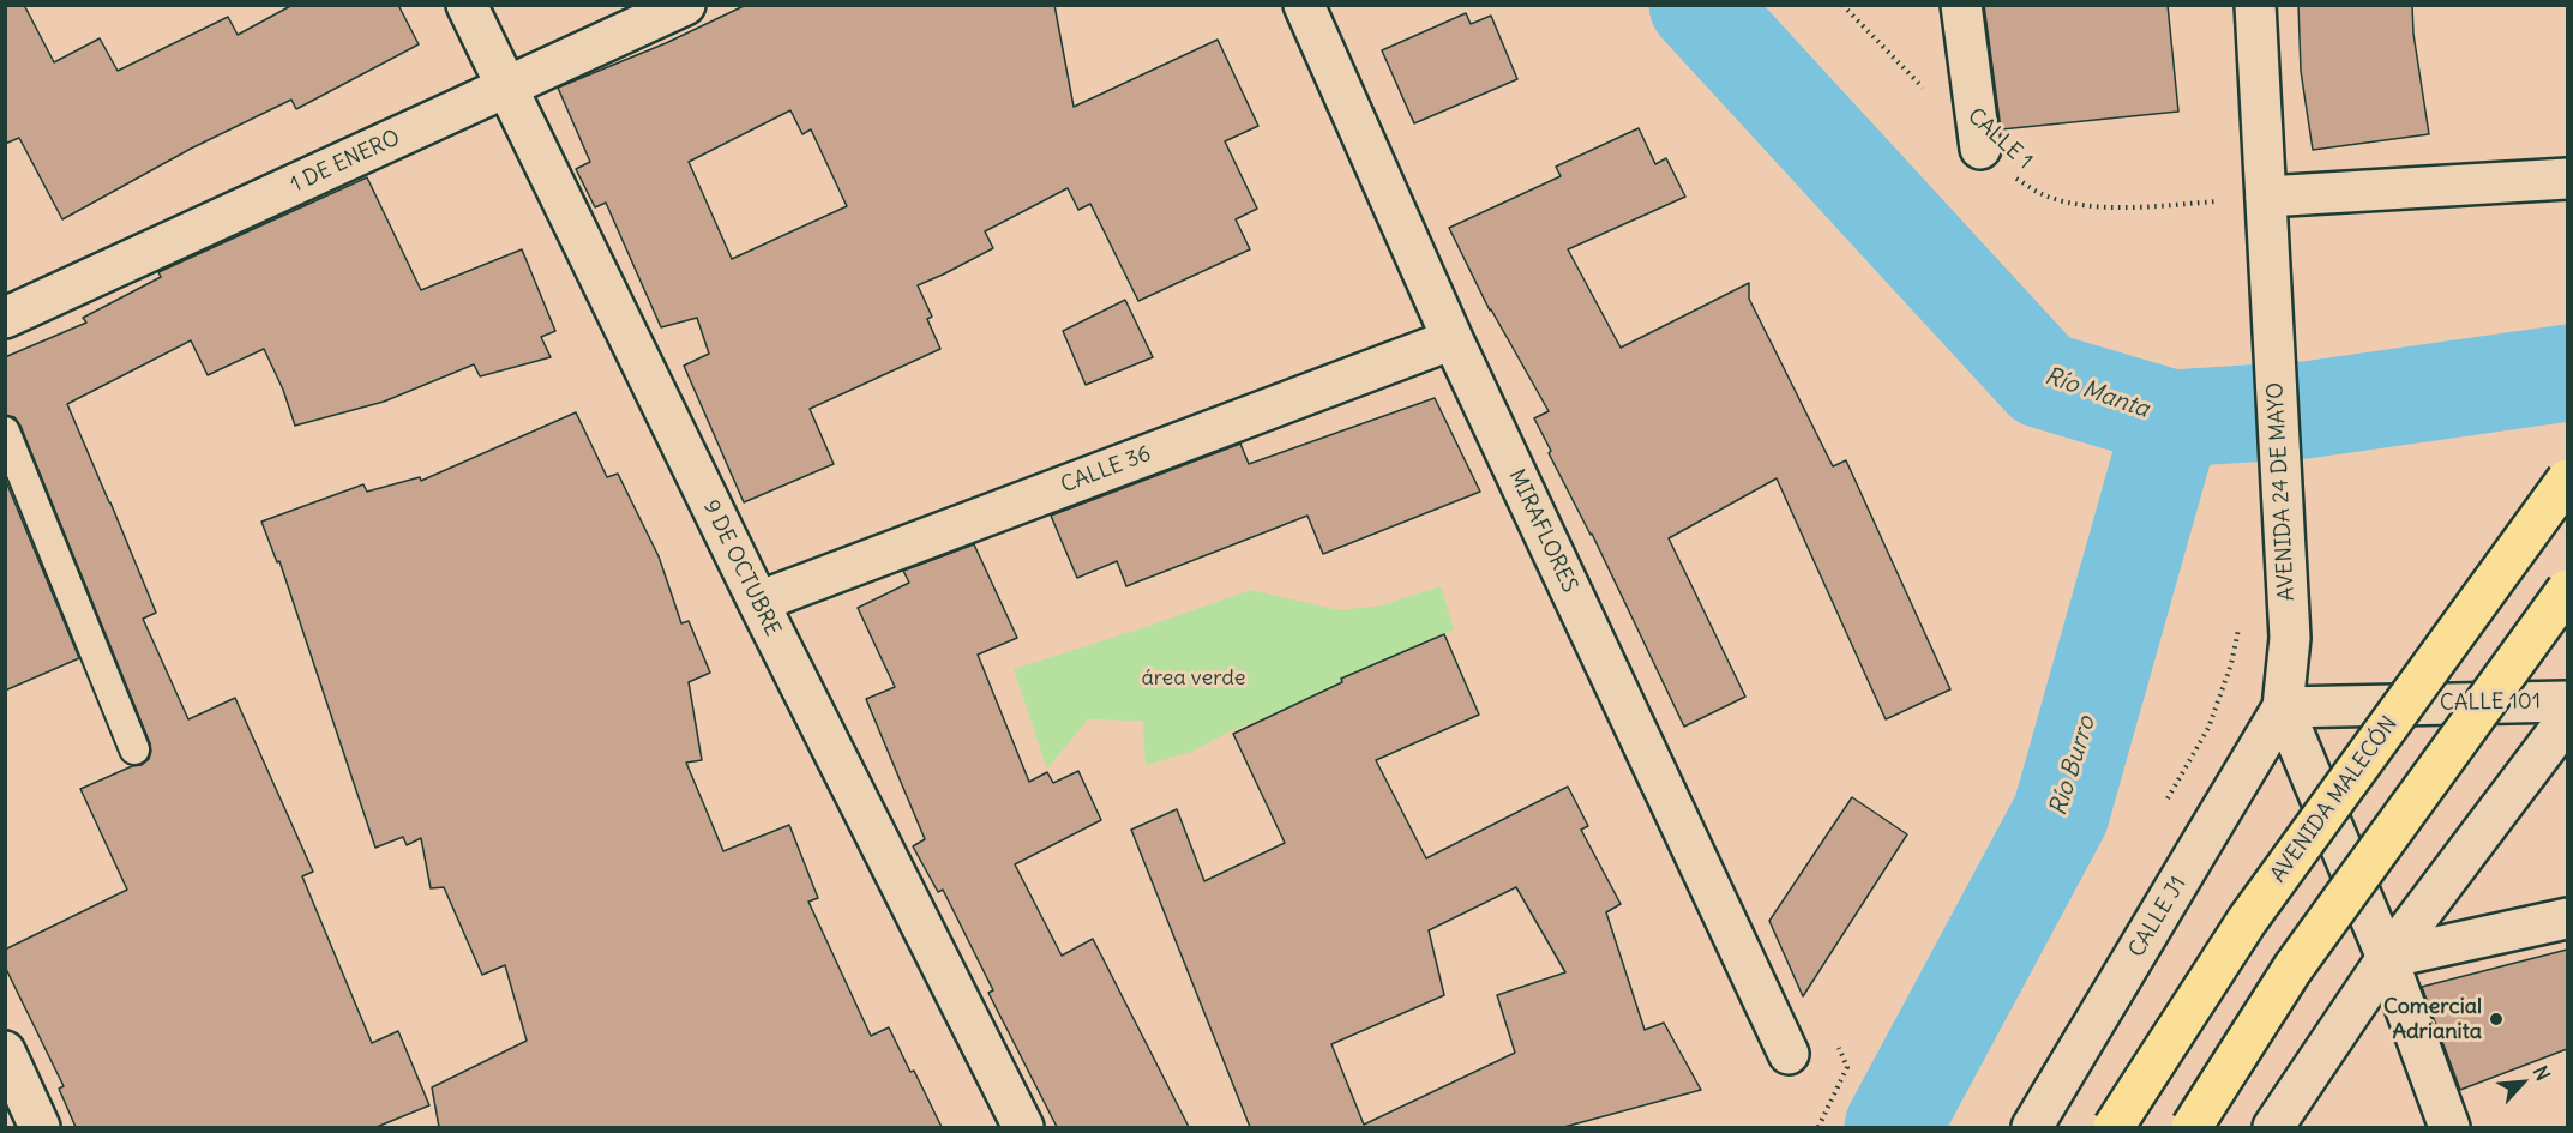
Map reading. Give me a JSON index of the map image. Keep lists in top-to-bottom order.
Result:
{
  "streets": {
    "main road": ["AVENIDA MALECÓN"],
    "street": [
      "1 DE ENERO",
      "CALLE 36",
      "AVENIDA 24 DE MAYO",
      "MIRAFLORES",
      "9 DE OCTUBRE",
      "CALLE 101",
      "CALLE J1"
    ],
    "path": ["CALLE 1"]
  },
  "crossings": [
    ["CALLE 1", "AVENIDA 24 DE MAYO"],
    ["1 DE ENERO", "9 DE OCTUBRE"],
    ["CALLE 36", "MIRAFLORES"],
    ["CALLE 36", "9 DE OCTUBRE"],
    ["AVENIDA 24 DE MAYO", "CALLE 101"],
    ["AVENIDA 24 DE MAYO", "CALLE J1"],
    ["CALLE 101", "CALLE J1"]
  ],
  "water": ["Río Manta", "Río Burro"],
  "parks": ["área verde"],
  "places": ["Comercial Adrianita"],
  "north": "top right"
}
